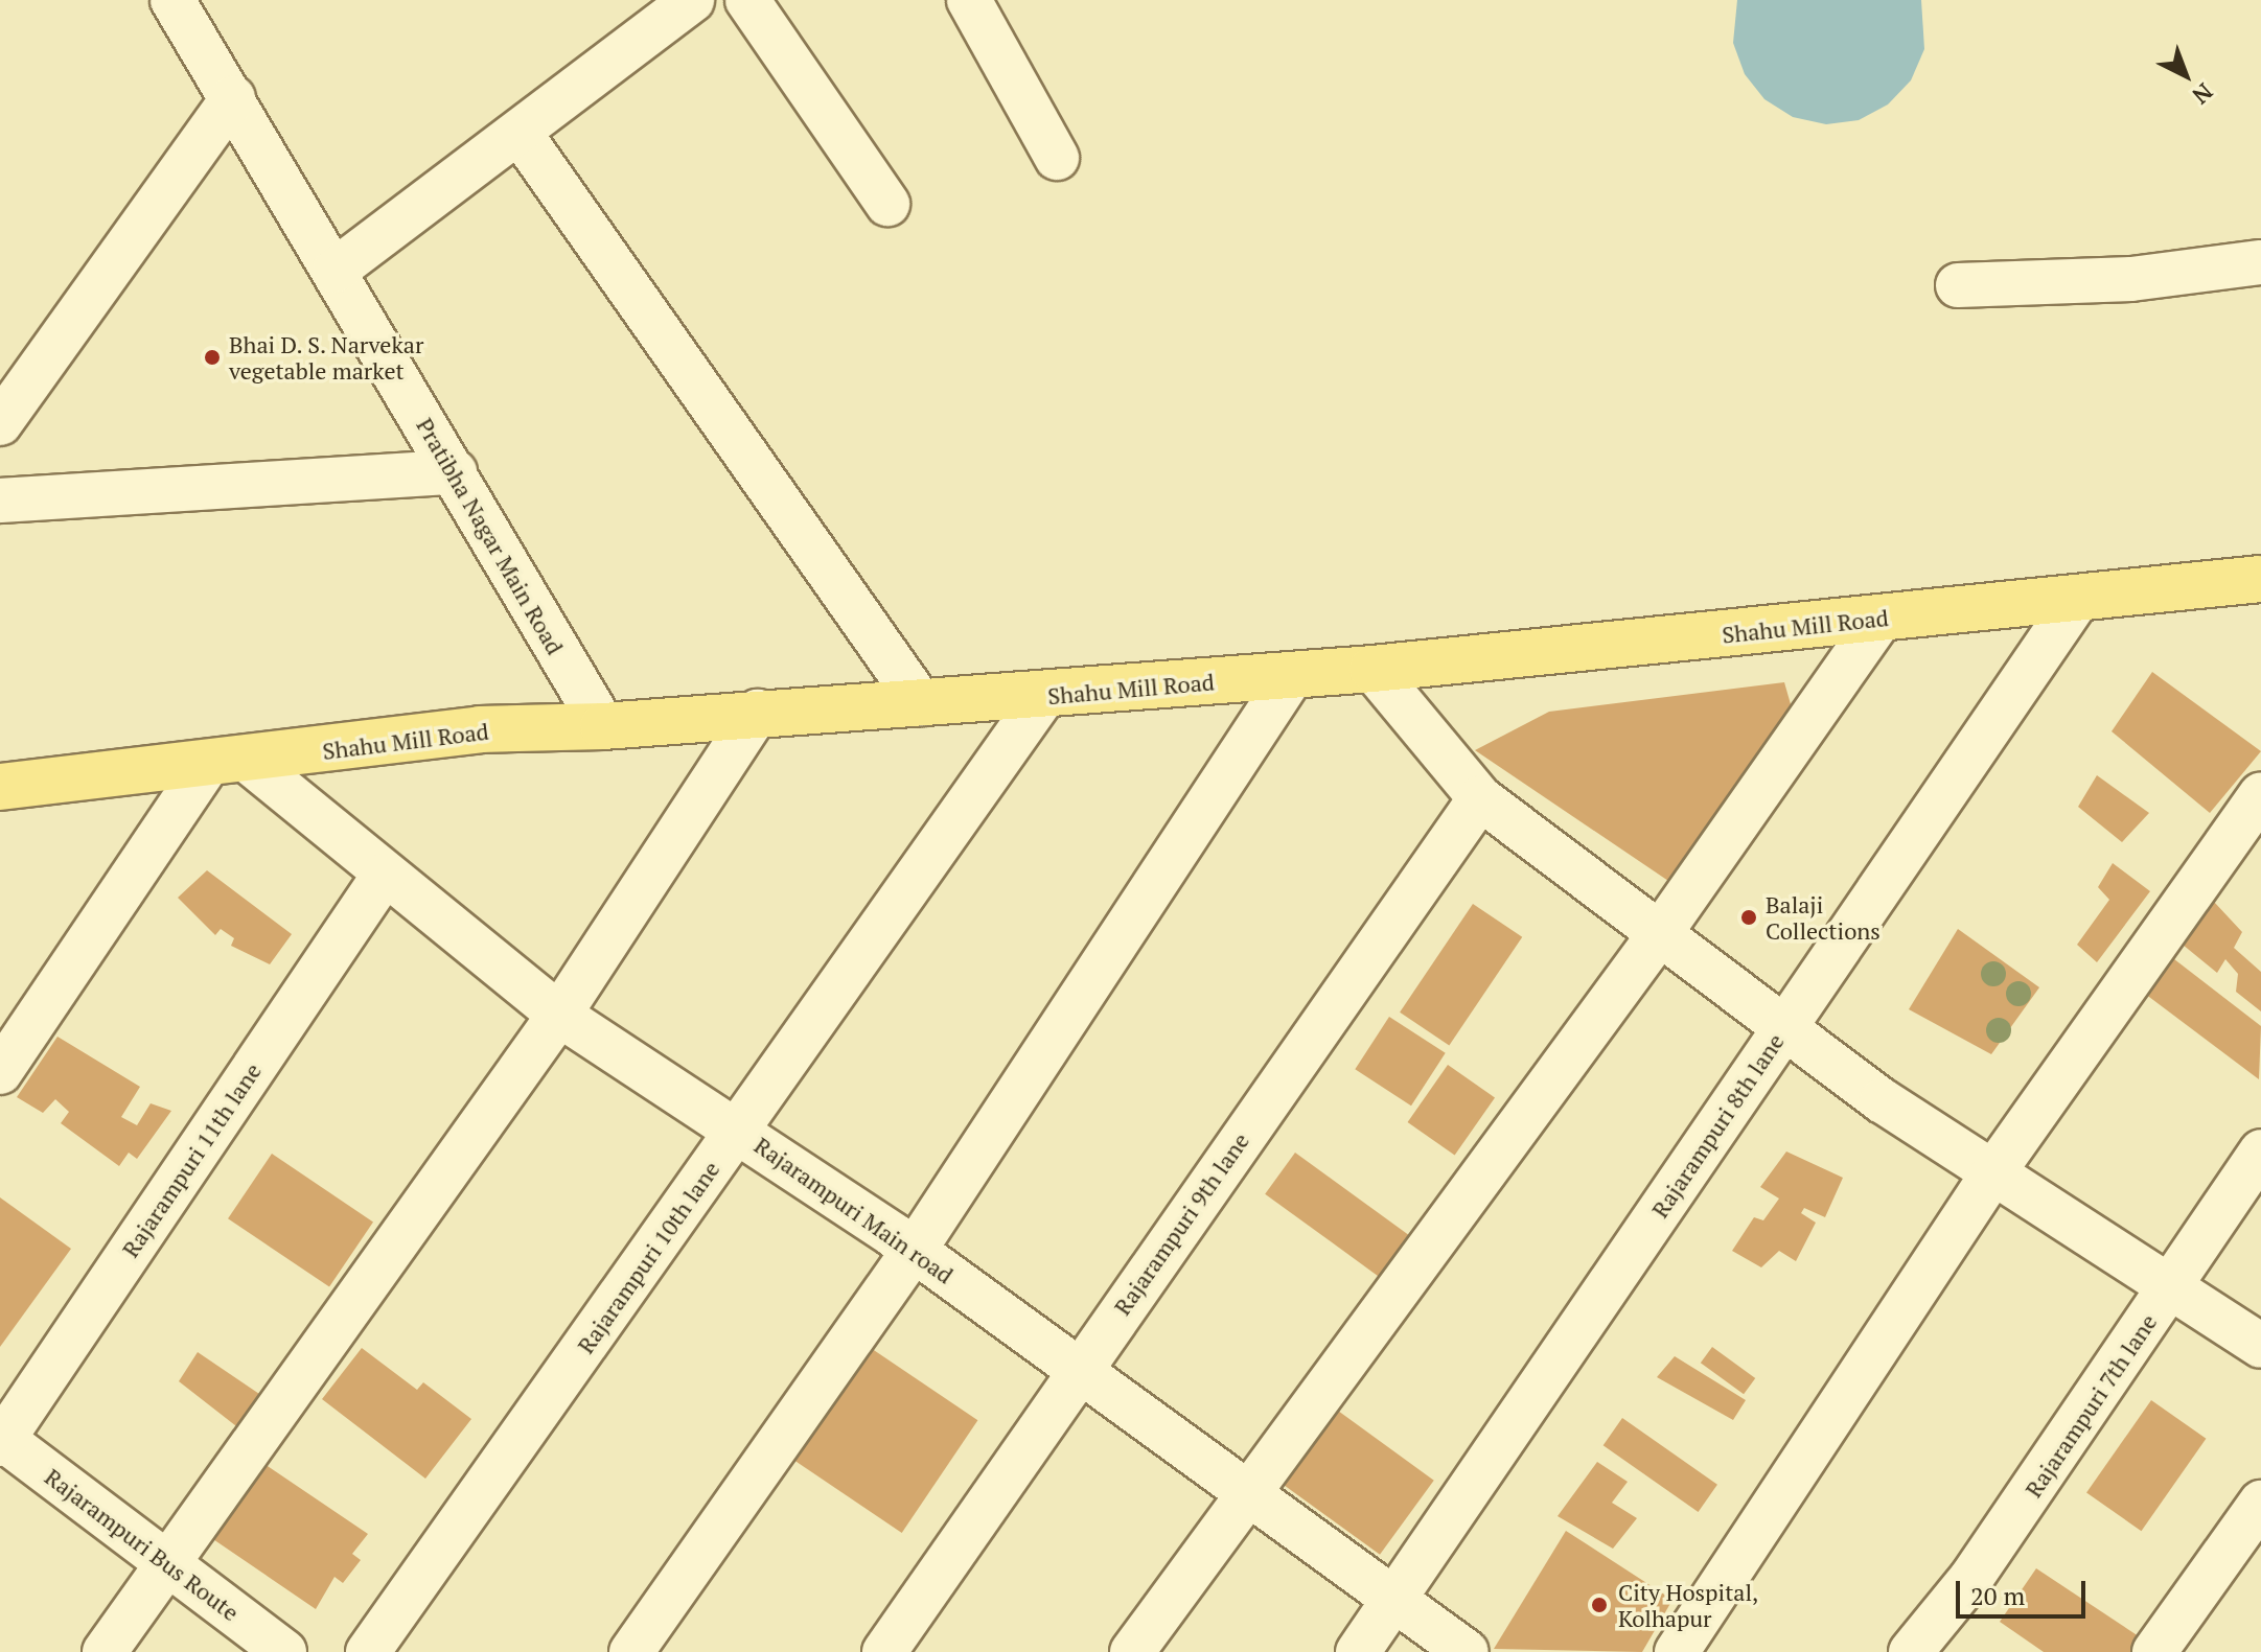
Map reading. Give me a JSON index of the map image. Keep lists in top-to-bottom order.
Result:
{
  "streets": {
    "main road": ["Shahu Mill Road"],
    "street": [
      "Pratibha Nagar Main Road",
      "Rajarampuri 8th lane",
      "Rajarampuri 11th lane",
      "Rajarampuri Main road",
      "Rajarampuri 9th lane",
      "Rajarampuri 10th lane",
      "Rajarampuri 7th lane",
      "Rajarampuri Bus Route"
    ]
  },
  "crossings": [
    ["Pratibha Nagar Main Road", "Shahu Mill Road"],
    ["Shahu Mill Road", "Rajarampuri 8th lane"],
    ["Shahu Mill Road", "Rajarampuri Main road"],
    ["Shahu Mill Road", "Rajarampuri 10th lane"],
    ["Rajarampuri 8th lane", "Rajarampuri Main road"],
    ["Rajarampuri 11th lane", "Rajarampuri Main road"],
    ["Rajarampuri 11th lane", "Rajarampuri Bus Route"],
    ["Rajarampuri Main road", "Rajarampuri 9th lane"],
    ["Rajarampuri Main road", "Rajarampuri 10th lane"]
  ],
  "places": ["Bhai D. S. Narvekar vegetable market", "Balaji Collections", "City Hospital, Kolhapur"],
  "scale_bar": "20 m",
  "north": "bottom right"
}
